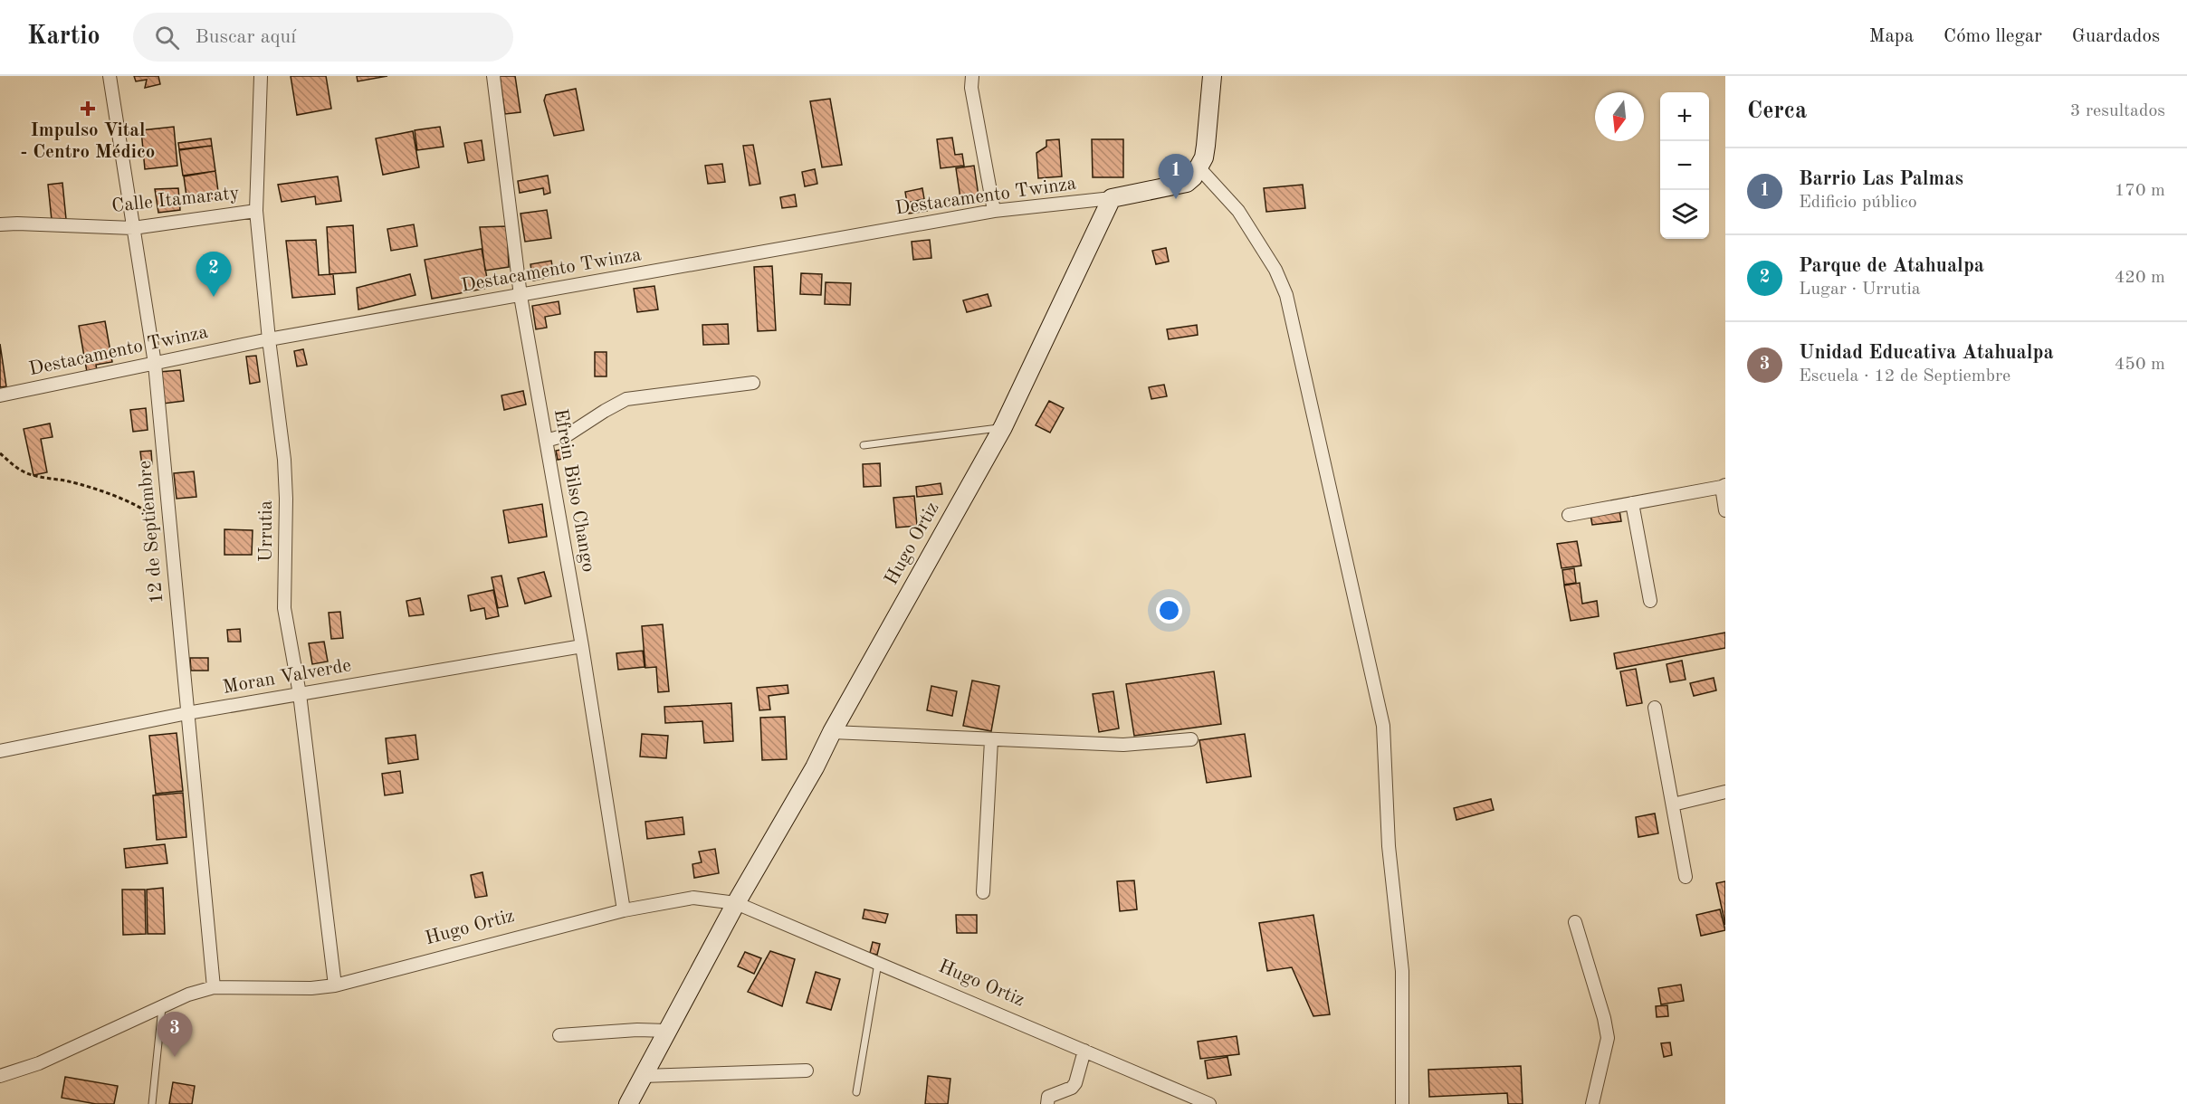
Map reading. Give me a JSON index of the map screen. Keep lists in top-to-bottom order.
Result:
{
  "streets": {
    "street": [
      "Destacamento Twinza",
      "Calle Itamaraty",
      "Efrein Bilso Chango",
      "Urrutia",
      "12 de Septiembre",
      "Hugo Ortiz",
      "Moran Valverde"
    ]
  },
  "crossings": [
    ["Destacamento Twinza", "Efrein Bilso Chango"],
    ["Destacamento Twinza", "Urrutia"],
    ["Destacamento Twinza", "12 de Septiembre"],
    ["Destacamento Twinza", "Hugo Ortiz"],
    ["Calle Itamaraty", "Urrutia"],
    ["Calle Itamaraty", "12 de Septiembre"],
    ["Efrein Bilso Chango", "Hugo Ortiz"],
    ["Efrein Bilso Chango", "Moran Valverde"],
    ["Urrutia", "Hugo Ortiz"],
    ["Urrutia", "Moran Valverde"],
    ["12 de Septiembre", "Hugo Ortiz"],
    ["12 de Septiembre", "Moran Valverde"]
  ],
  "places": {
    "health": ["Impulso Vital - Centro Médico"]
  },
  "north": "bottom",
  "page": {
    "header": "Kartio",
    "search": "Buscar aquí",
    "nav": ["Mapa", "Cómo llegar", "Guardados"],
    "heading": ["Cerca", "3 resultados"],
    "map_buttons": ["+", "−"],
    "list": [
      {
        "mark": "1",
        "name": "Barrio Las Palmas",
        "note": "Edificio público",
        "value": "170 m"
      },
      {
        "mark": "2",
        "name": "Parque de Atahualpa",
        "note": "Lugar · Urrutia",
        "value": "420 m"
      },
      {
        "mark": "3",
        "name": "Unidad Educativa Atahualpa",
        "note": "Escuela · 12 de Septiembre",
        "value": "450 m"
      }
    ],
    "pins": ["1", "2", "3"]
  }
}
